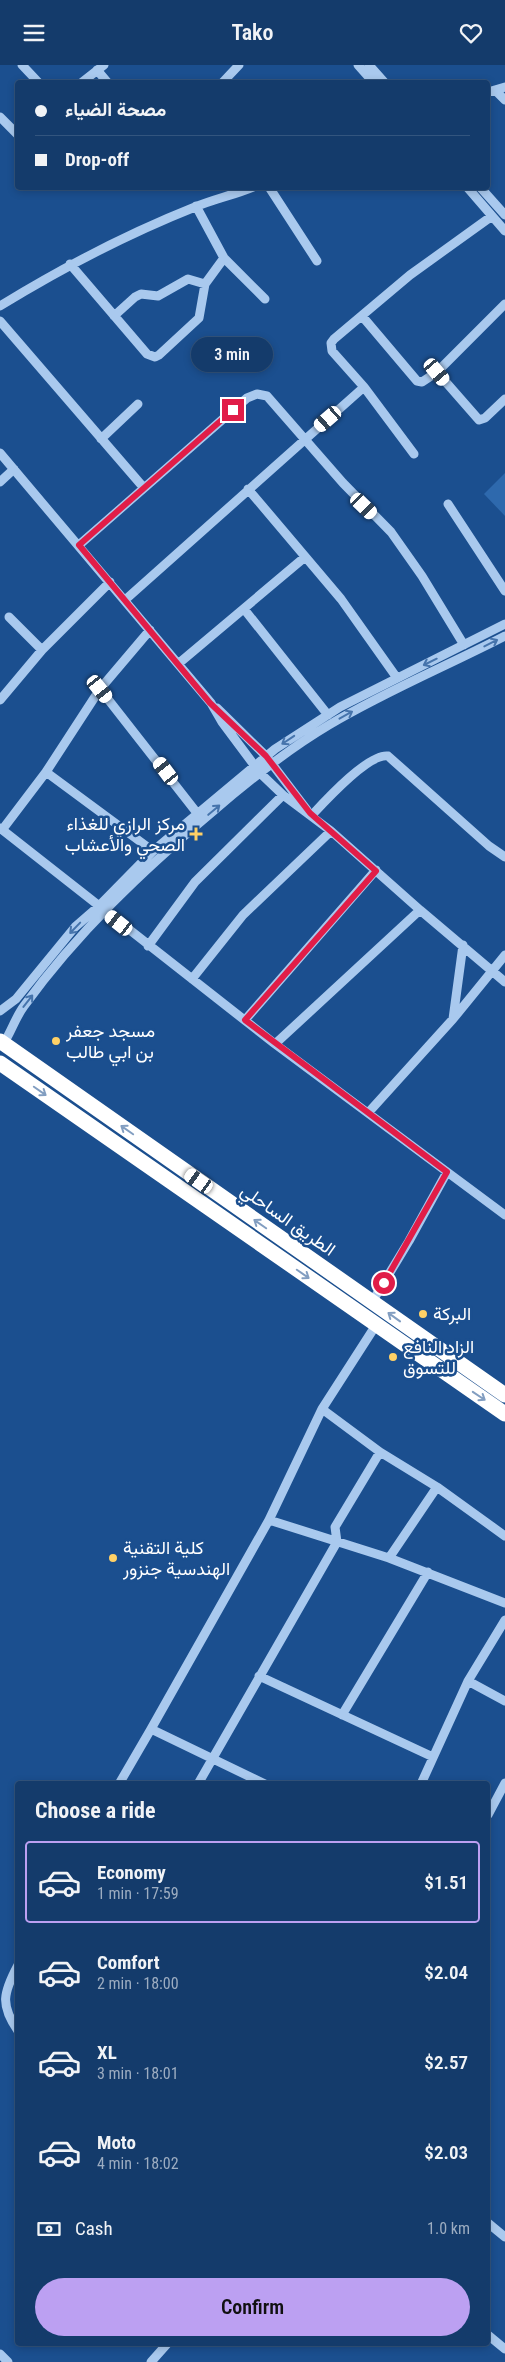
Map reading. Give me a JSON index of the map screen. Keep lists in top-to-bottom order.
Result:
{
  "streets": {
    "highway": ["الطريق الساحلي"]
  },
  "places": {
    "health": ["مركز الرازي للغذاء الصحي والأعشاب"],
    "other": [
      "مسجد جعفر بن ابي طالب",
      "البركة",
      "الزاد النافع للتسوق",
      "كلية التقنية الهندسية جنزور"
    ]
  },
  "page": {
    "header": "Tako",
    "banner": ["مصحة الضياء", "Drop-off"],
    "bubble": "3 min",
    "heading": "Choose a ride",
    "list": [
      {
        "name": "Economy",
        "note": "1 min · 17:59",
        "value": "$1.51"
      },
      {
        "name": "Comfort",
        "note": "2 min · 18:00",
        "value": "$2.04"
      },
      {
        "name": "XL",
        "note": "3 min · 18:01",
        "value": "$2.57"
      },
      {
        "name": "Moto",
        "note": "4 min · 18:02",
        "value": "$2.03"
      }
    ],
    "pay": ["Cash", "1.0 km"],
    "buttons": "Confirm"
  }
}
